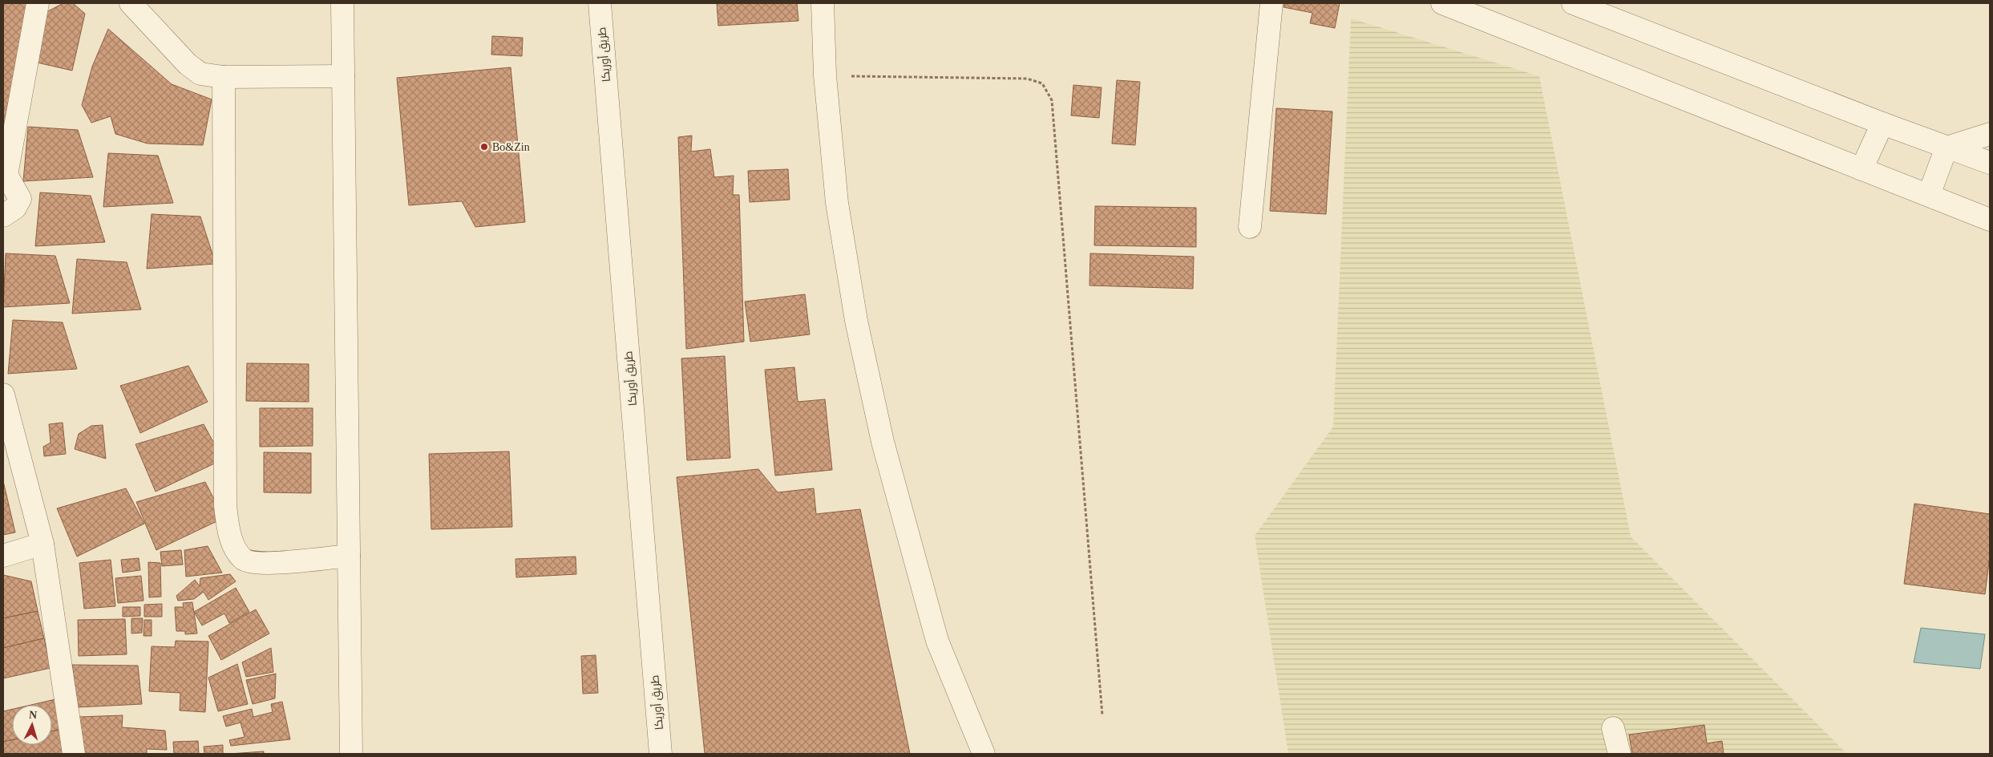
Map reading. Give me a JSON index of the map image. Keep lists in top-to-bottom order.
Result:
{
  "streets": {
    "street": ["طريق أوريكا"]
  },
  "places": ["Bo&Zin"],
  "north": "top"
}
